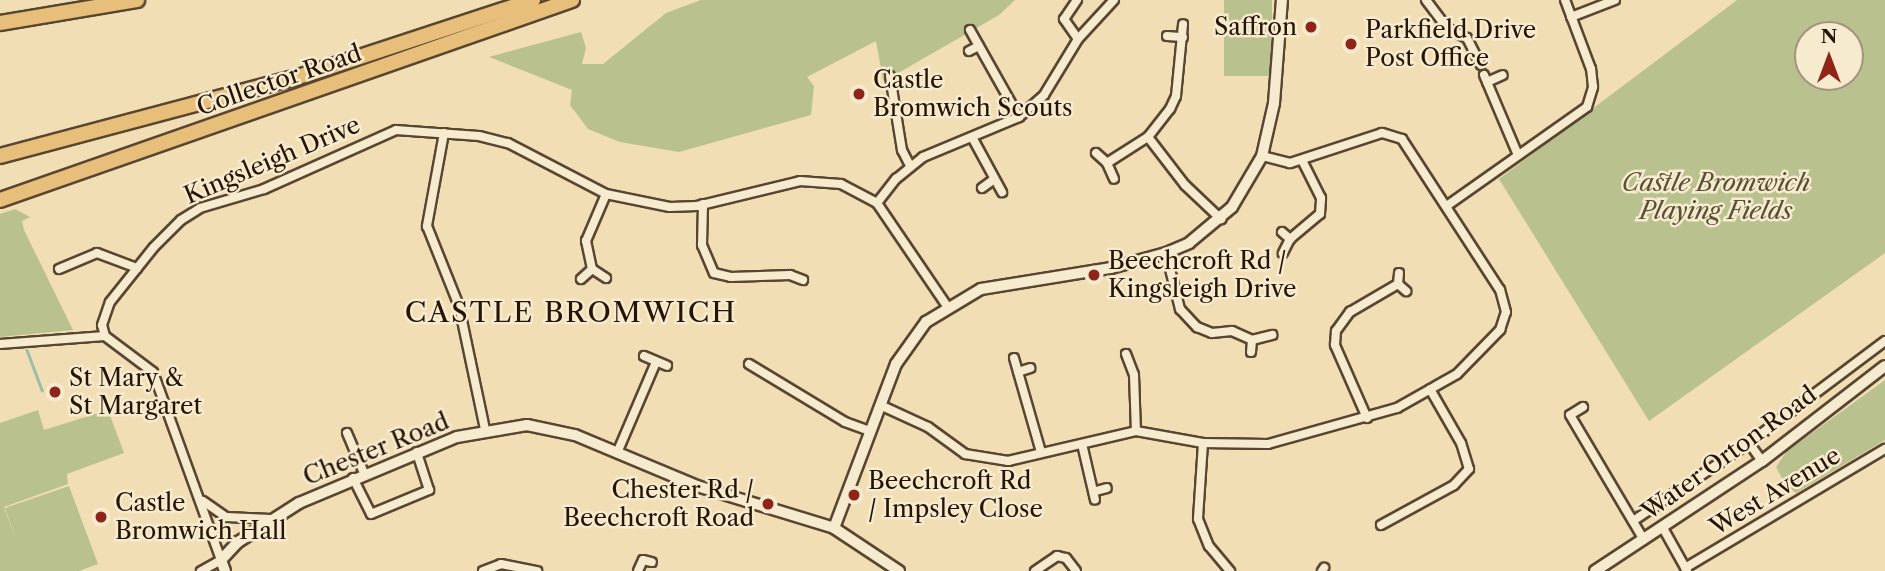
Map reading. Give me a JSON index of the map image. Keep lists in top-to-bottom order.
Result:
{
  "streets": {
    "highway": ["Collector Road"],
    "main road": ["Chester Road", "Water Orton Road"],
    "street": ["Kingsleigh Drive", "West Avenue"]
  },
  "districts": ["CASTLE BROMWICH"],
  "parks": ["Castle Bromwich Playing Fields"],
  "places": [
    "Saffron",
    "Parkfield Drive Post Office",
    "Castle Bromwich Scouts",
    "Beechcroft Rd / Kingsleigh Drive",
    "St Mary & St Margaret",
    "Beechcroft Rd / Impsley Close",
    "Chester Rd / Beechcroft Road",
    "Castle Bromwich Hall"
  ],
  "north": "top"
}
